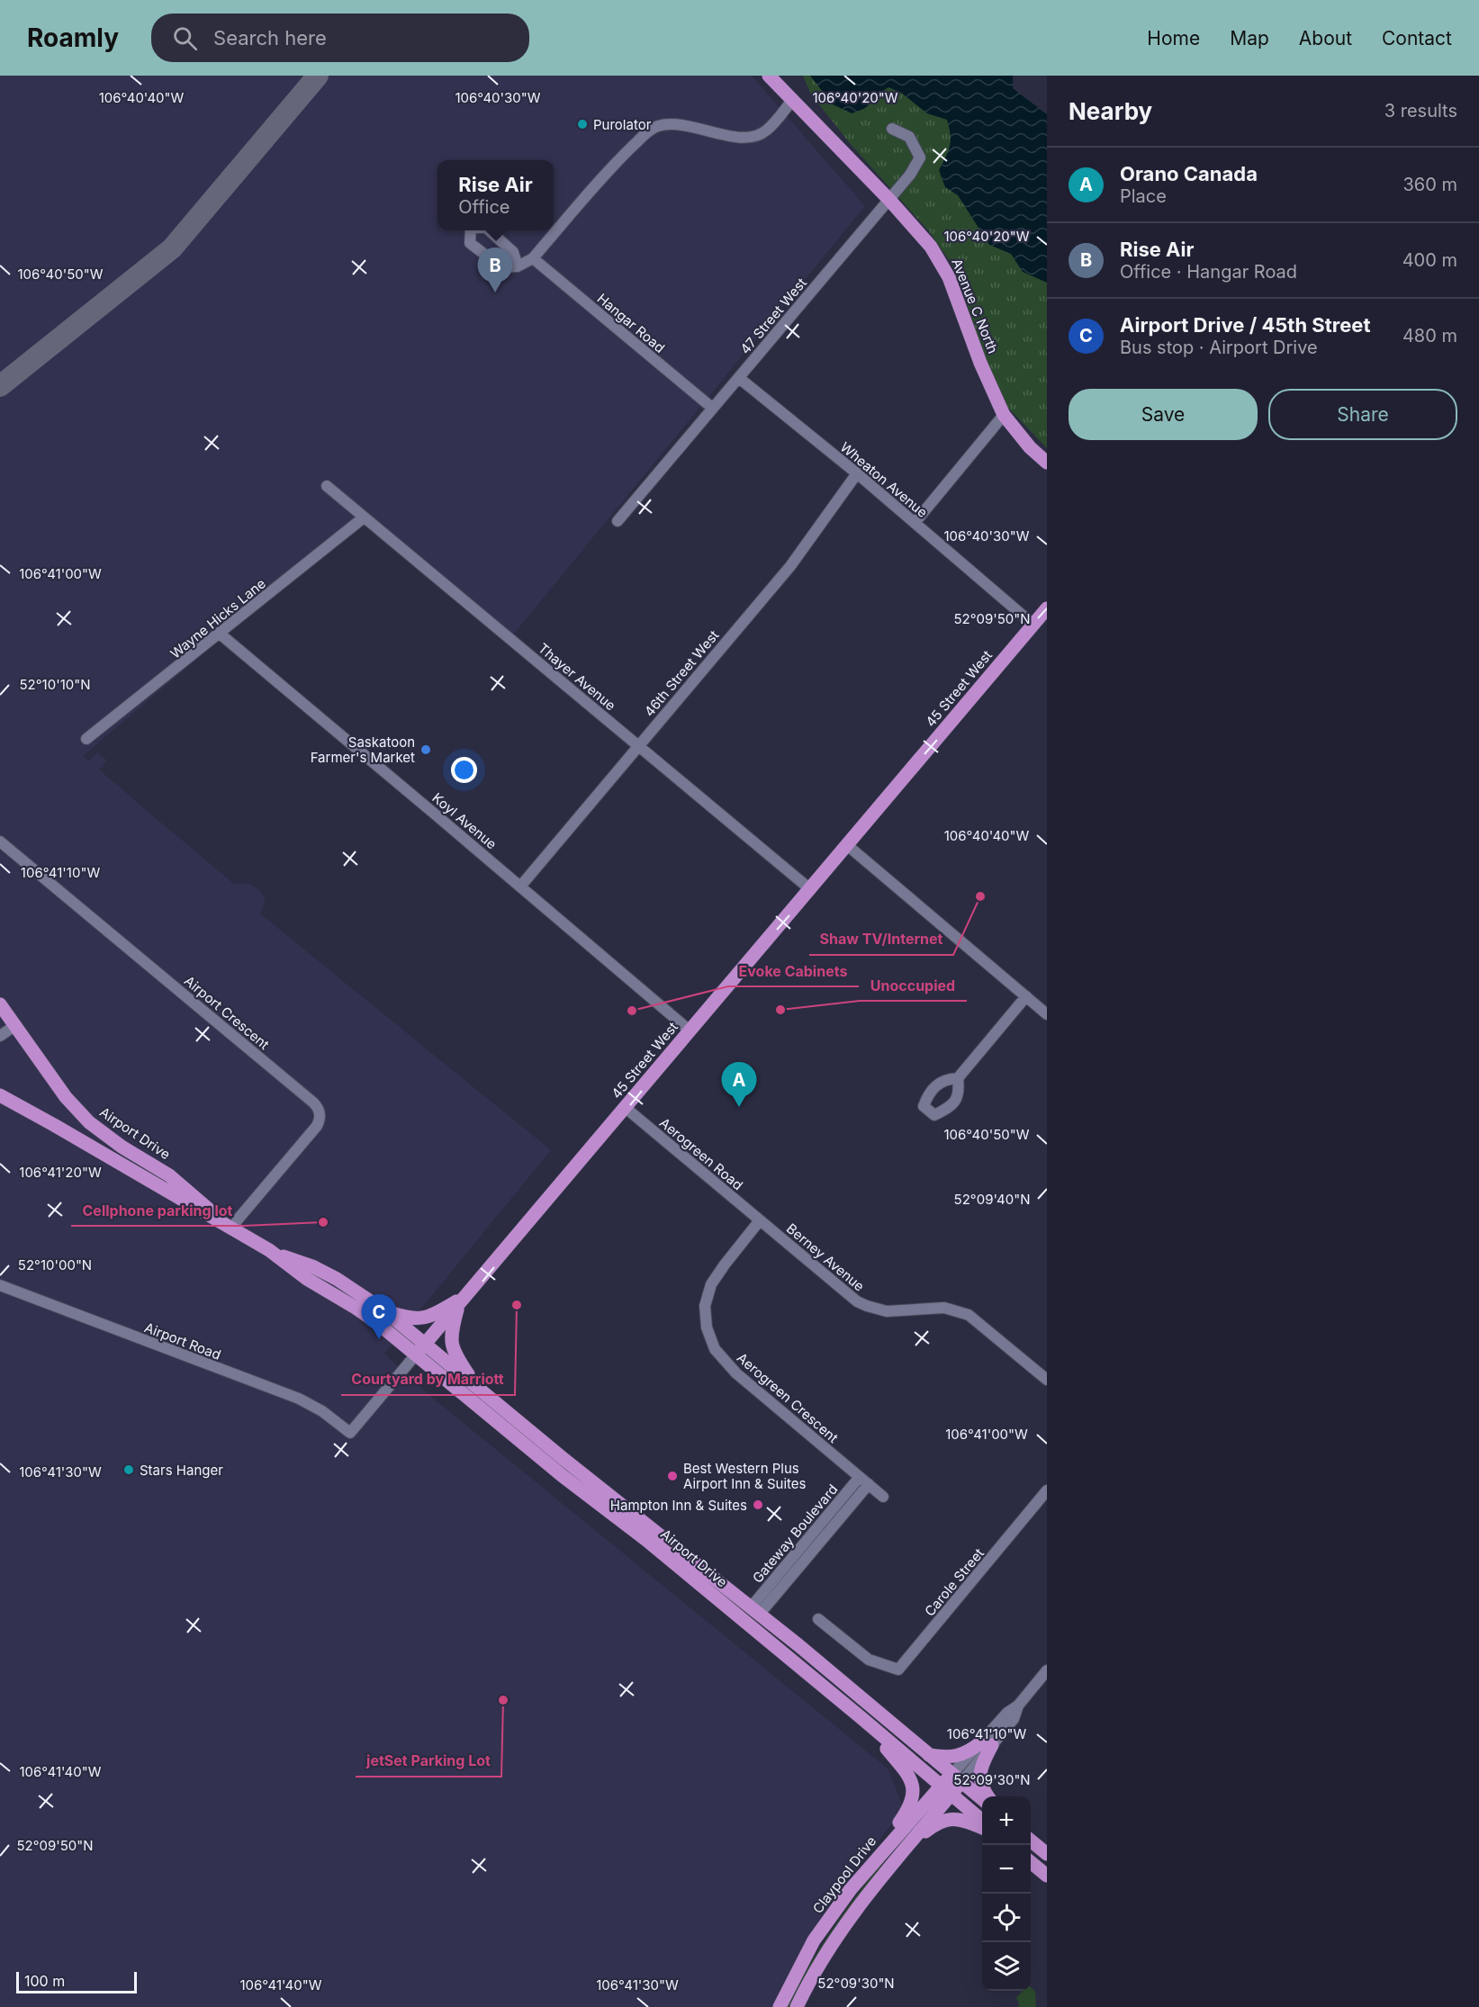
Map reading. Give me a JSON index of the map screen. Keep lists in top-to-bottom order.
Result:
{
  "streets": {
    "main road": [
      "Avenue C North",
      "45 Street West",
      "Airport Drive",
      "Claypool Drive"
    ],
    "street": [
      "47 Street West",
      "Hangar Road",
      "Wheaton Avenue",
      "Wayne Hicks Lane",
      "46th Street West",
      "Thayer Avenue",
      "Koyl Avenue",
      "Airport Crescent",
      "Aerogreen Road",
      "Berney Avenue",
      "Airport Road",
      "Aerogreen Crescent",
      "Gateway Boulevard",
      "Carole Street"
    ]
  },
  "crossings": [
    ["Avenue C North", "47 Street West"],
    ["47 Street West", "Hangar Road"],
    ["47 Street West", "Wheaton Avenue"],
    ["Wheaton Avenue", "46th Street West"],
    ["Wheaton Avenue", "45 Street West"],
    ["Wayne Hicks Lane", "Thayer Avenue"],
    ["Wayne Hicks Lane", "Koyl Avenue"],
    ["46th Street West", "Thayer Avenue"],
    ["46th Street West", "Koyl Avenue"],
    ["Thayer Avenue", "45 Street West"],
    ["45 Street West", "Koyl Avenue"],
    ["45 Street West", "Airport Drive"],
    ["45 Street West", "Aerogreen Road"],
    ["45 Street West", "Airport Road"],
    ["Airport Crescent", "Airport Drive"],
    ["Airport Drive", "Gateway Boulevard"],
    ["Airport Drive", "Claypool Drive"],
    ["Aerogreen Road", "Berney Avenue"],
    ["Aerogreen Road", "Aerogreen Crescent"],
    ["Berney Avenue", "Aerogreen Crescent"],
    ["Aerogreen Crescent", "Gateway Boulevard"]
  ],
  "places": [
    "Purolator",
    "Saskatoon Farmer's Market",
    "Shaw TV/Internet",
    "Unoccupied",
    "Evoke Cabinets",
    "Cellphone parking lot",
    "Courtyard by Marriott",
    "Stars Hanger",
    "Best Western Plus Airport Inn & Suites",
    "Hampton Inn & Suites",
    "jetSet Parking Lot"
  ],
  "scale_bar": "100 m",
  "page": {
    "header": "Roamly",
    "search": "Search here",
    "nav": [
      "Home",
      "Map",
      "About",
      "Contact"
    ],
    "heading": ["Nearby", "3 results"],
    "list": [
      {
        "mark": "A",
        "name": "Orano Canada",
        "note": "Place",
        "value": "360 m"
      },
      {
        "mark": "B",
        "name": "Rise Air",
        "note": "Office · Hangar Road",
        "value": "400 m"
      },
      {
        "mark": "C",
        "name": "Airport Drive / 45th Street",
        "note": "Bus stop · Airport Drive",
        "value": "480 m"
      }
    ],
    "popup": ["Rise Air", "Office"],
    "pins": ["B", "A", "C"],
    "buttons": ["Save", "Share"],
    "map_buttons": ["+", "−"],
    "scale": "100 m"
  },
  "coordinates": [
    "106°40'40\"W",
    "106°40'30\"W",
    "106°40'20\"W",
    "106°40'50\"W",
    "106°41'00\"W",
    "52°09'50\"N",
    "52°10'10\"N",
    "106°41'10\"W",
    "106°41'20\"W",
    "52°09'40\"N",
    "52°10'00\"N",
    "106°41'30\"W",
    "106°41'40\"W",
    "52°09'30\"N"
  ]
}
